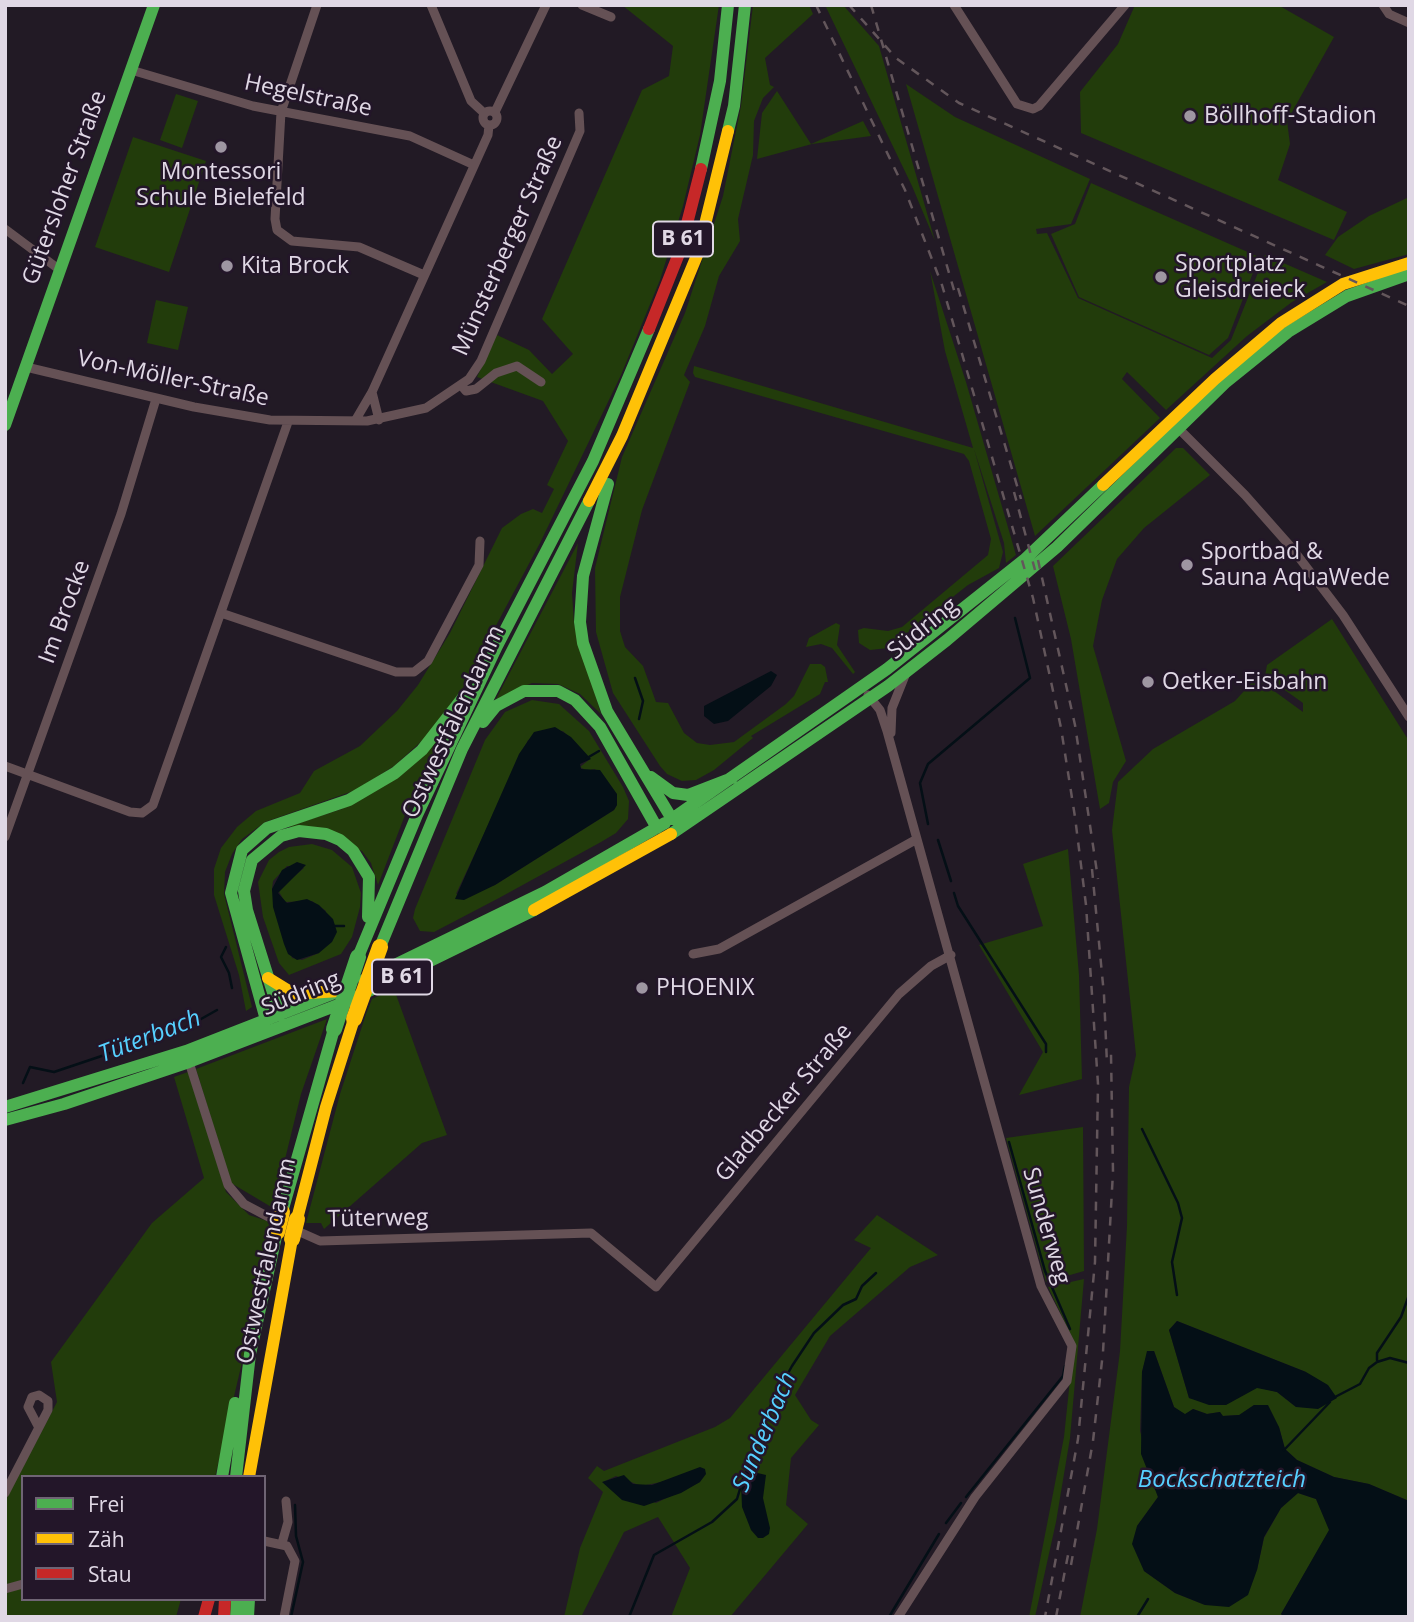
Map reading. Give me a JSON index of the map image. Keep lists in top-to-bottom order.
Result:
{
  "streets": {
    "main road": [
      "Gütersloher Straße",
      "B 61",
      "Südring",
      "Ostwestfalendamm"
    ],
    "street": [
      "Hegelstraße",
      "Münsterberger Straße",
      "Von-Möller-Straße",
      "Im Brocke",
      "Gladbecker Straße",
      "Tüterweg",
      "Sunderweg"
    ]
  },
  "crossings": [
    ["Hegelstraße", "Gütersloher Straße"],
    ["Gütersloher Straße", "Von-Möller-Straße"],
    ["B 61", "Südring"],
    ["B 61", "Ostwestfalendamm"],
    ["Münsterberger Straße", "Von-Möller-Straße"],
    ["Von-Möller-Straße", "Im Brocke"],
    ["Südring", "Tüterweg"],
    ["Südring", "Sunderweg"],
    ["Gladbecker Straße", "Tüterweg"],
    ["Gladbecker Straße", "Sunderweg"]
  ],
  "water": ["Tüterbach", "Sunderbach", "Bockschatzteich"],
  "places": [
    "Böllhoff-Stadion",
    "Montessori Schule Bielefeld",
    "Kita Brock",
    "Sportplatz Gleisdreieck",
    "Sportbad & Sauna AquaWede",
    "Oetker-Eisbahn",
    "PHOENIX"
  ],
  "legend": ["Frei", "Zäh", "Stau"]
}
